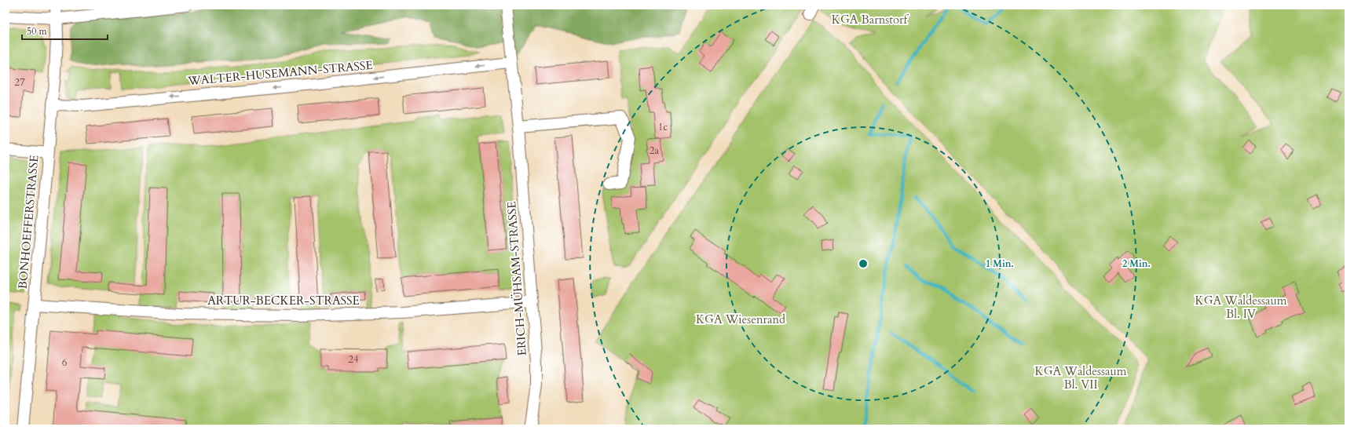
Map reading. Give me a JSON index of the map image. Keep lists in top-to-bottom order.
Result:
{
  "streets": {
    "street": [
      "WALTER-HUSEMANN-STRASSE",
      "BONHOEFFERSTRASSE",
      "ERICH-MÜHSAM-STRASSE",
      "ARTUR-BECKER-STRASSE"
    ]
  },
  "crossings": [
    ["WALTER-HUSEMANN-STRASSE", "BONHOEFFERSTRASSE"],
    ["WALTER-HUSEMANN-STRASSE", "ERICH-MÜHSAM-STRASSE"],
    ["BONHOEFFERSTRASSE", "ARTUR-BECKER-STRASSE"],
    ["ERICH-MÜHSAM-STRASSE", "ARTUR-BECKER-STRASSE"]
  ],
  "one_way": ["WALTER-HUSEMANN-STRASSE"],
  "parks": [
    "KGA Barnstorf",
    "KGA Waldessaum Bl. IV",
    "KGA Wiesenrand",
    "KGA Waldessaum Bl. VII"
  ],
  "house_numbers": [
    "27",
    "1c",
    "2a",
    "24",
    "6"
  ],
  "scale_bar": "50 m",
  "rings": ["1 Min.", "2 Min."]
}
